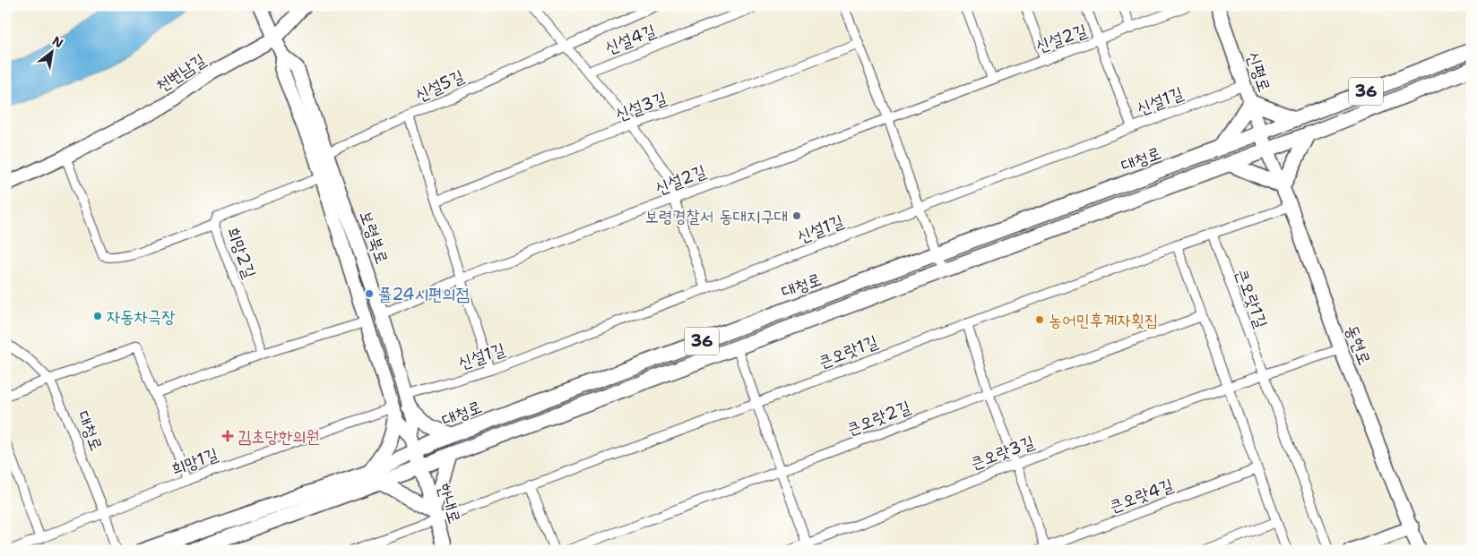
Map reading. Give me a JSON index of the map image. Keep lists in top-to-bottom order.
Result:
{
  "streets": {
    "main road": ["36", "대청로"],
    "street": [
      "신설2길",
      "신설4길",
      "신평로",
      "천변남길",
      "신설5길",
      "신설1길",
      "신설3길",
      "보령북로",
      "희망2길",
      "큰오랏1길",
      "동현로",
      "큰오랏2길",
      "큰오랏3길",
      "희망1길",
      "큰오랏4길",
      "한내로"
    ]
  },
  "crossings": [
    ["신설2길", "보령북로"],
    ["신평로", "신설1길"],
    ["신평로", "대청로"],
    ["신평로", "동현로"],
    ["천변남길", "보령북로"],
    ["신설5길", "보령북로"],
    ["신설1길", "보령북로"],
    ["대청로", "보령북로"],
    ["대청로", "동현로"],
    ["대청로", "희망1길"],
    ["대청로", "한내로"],
    ["보령북로", "희망2길"],
    ["보령북로", "희망1길"],
    ["보령북로", "한내로"],
    ["큰오랏1길", "동현로"],
    ["큰오랏1길", "큰오랏3길"],
    ["큰오랏1길", "한내로"],
    ["동현로", "큰오랏3길"]
  ],
  "places": {
    "other": [
      "보령경찰서 동대지구대",
      "풀24시편의점",
      "자동차극장",
      "농어민후계자횟집"
    ],
    "health": ["김초당한의원"]
  },
  "north": "top right"
}
